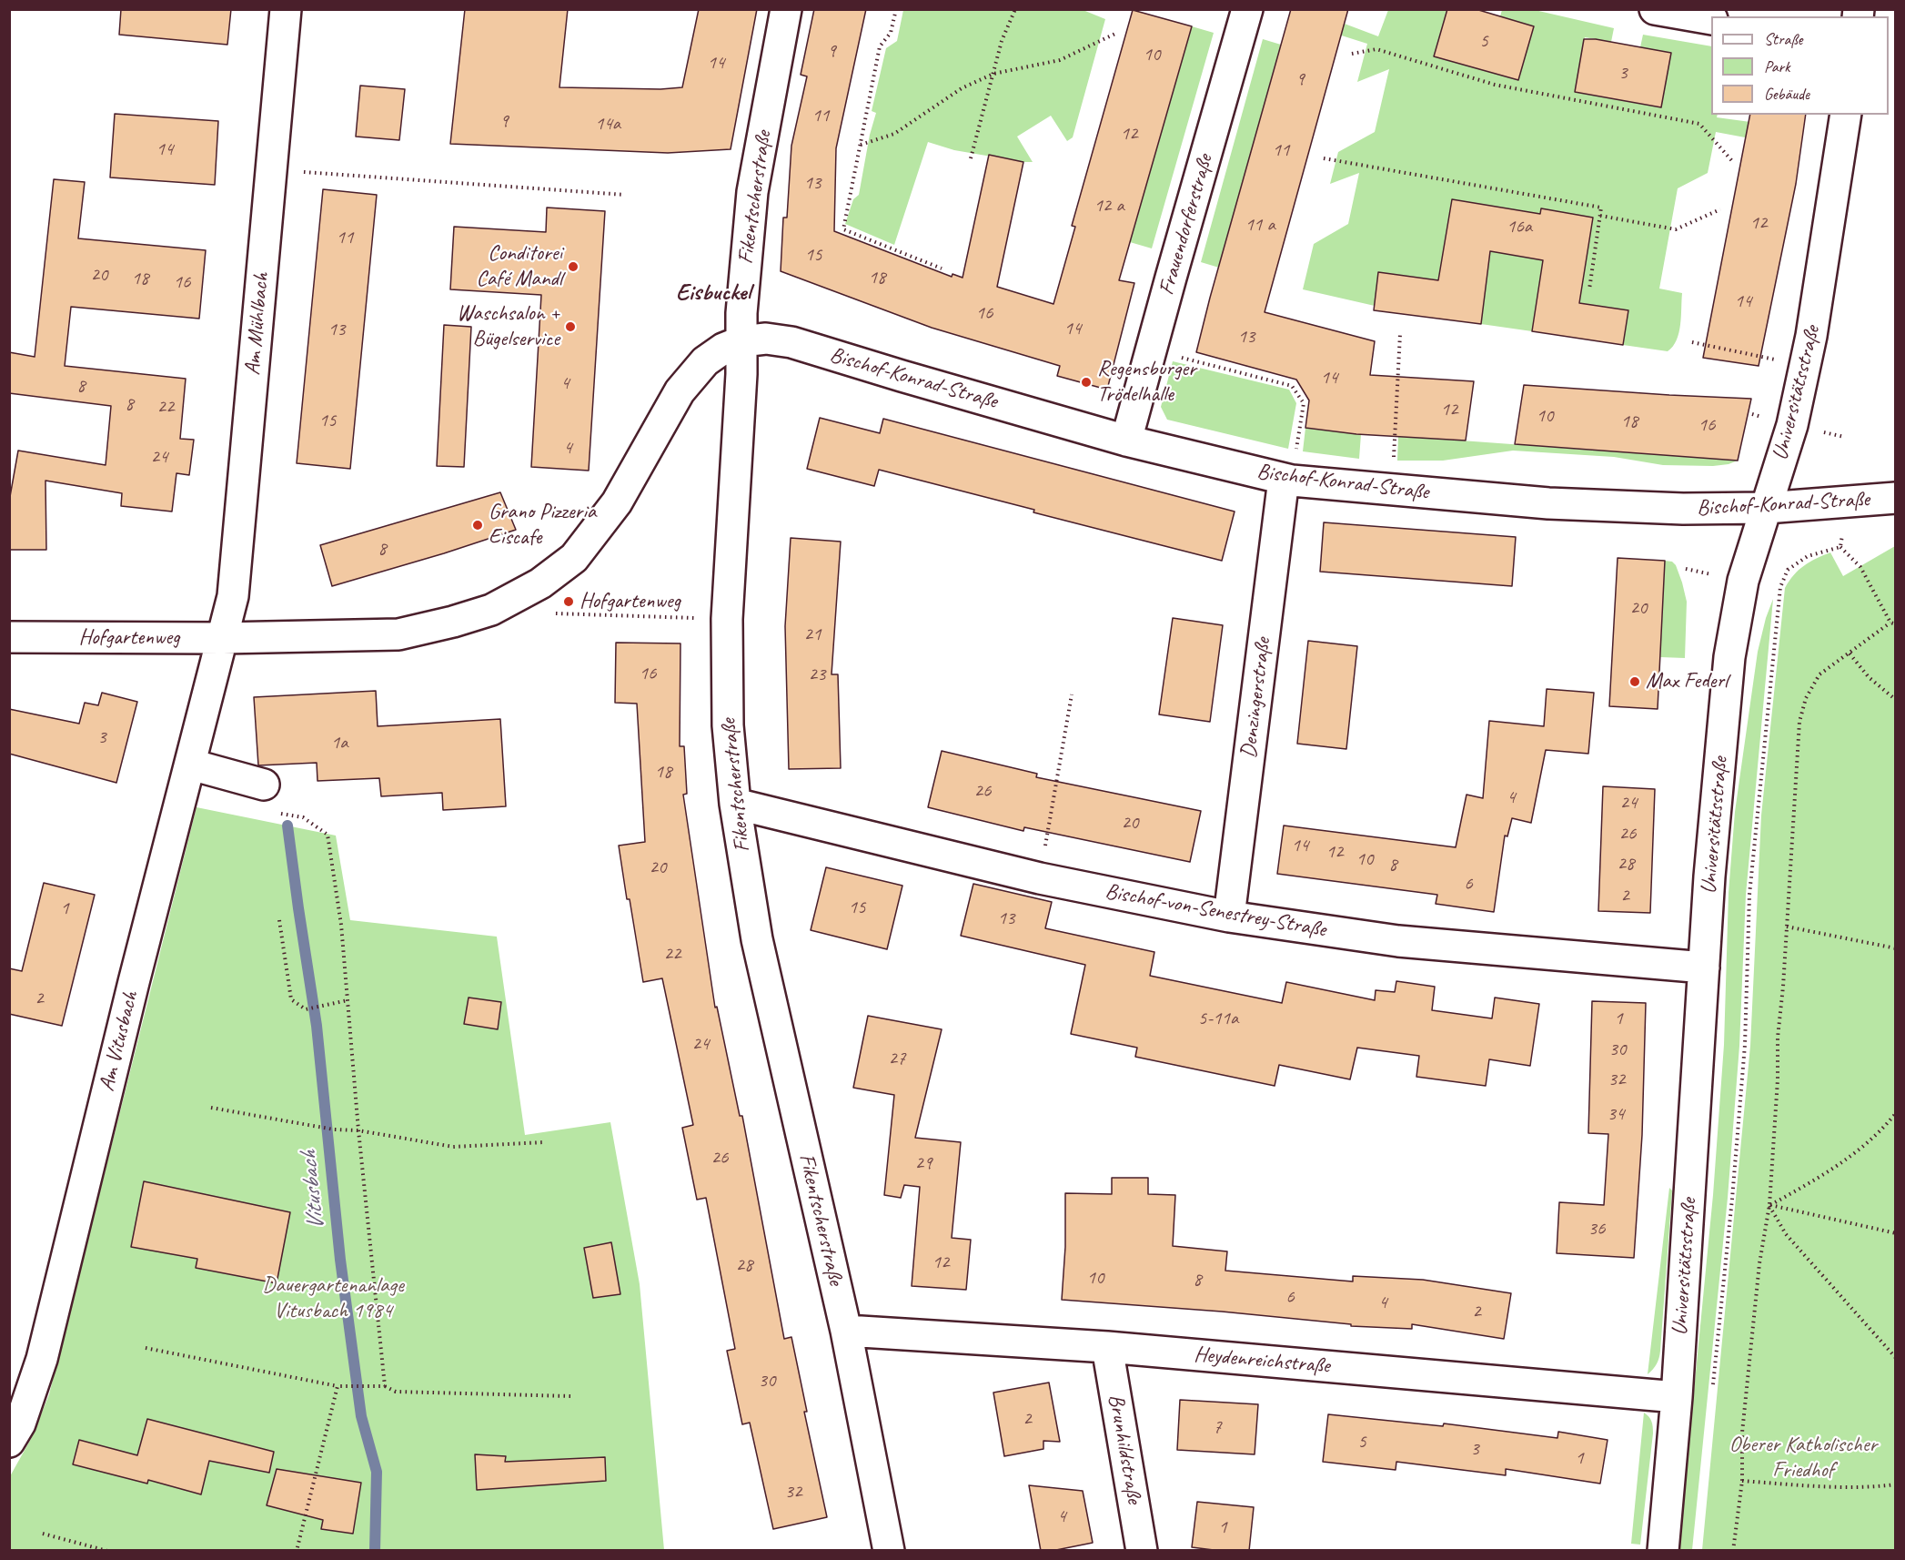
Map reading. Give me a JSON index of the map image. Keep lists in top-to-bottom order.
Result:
{
  "streets": {
    "street": [
      "Fikentscherstraße",
      "Frauendorferstraße",
      "Am Mühlbach",
      "Bischof-Konrad-Straße",
      "Universitätsstraße",
      "Hofgartenweg",
      "Denzingerstraße",
      "Bischof-von-Senestrey-Straße",
      "Am Vitusbach",
      "Heydenreichstraße",
      "Brunhildstraße"
    ]
  },
  "crossings": [
    ["Fikentscherstraße", "Bischof-Konrad-Straße"],
    ["Fikentscherstraße", "Hofgartenweg"],
    ["Fikentscherstraße", "Bischof-von-Senestrey-Straße"],
    ["Fikentscherstraße", "Heydenreichstraße"],
    ["Frauendorferstraße", "Bischof-Konrad-Straße"],
    ["Am Mühlbach", "Hofgartenweg"],
    ["Am Mühlbach", "Am Vitusbach"],
    ["Bischof-Konrad-Straße", "Universitätsstraße"],
    ["Bischof-Konrad-Straße", "Hofgartenweg"],
    ["Bischof-Konrad-Straße", "Denzingerstraße"],
    ["Universitätsstraße", "Bischof-von-Senestrey-Straße"],
    ["Universitätsstraße", "Heydenreichstraße"],
    ["Hofgartenweg", "Am Vitusbach"],
    ["Denzingerstraße", "Bischof-von-Senestrey-Straße"],
    ["Heydenreichstraße", "Brunhildstraße"]
  ],
  "districts": ["Eisbuckel"],
  "water": ["Vitusbach"],
  "parks": ["Dauergartenanlage Vitusbach 1984", "Oberer Katholischer Friedhof"],
  "places": [
    "Conditorei Café Mandl",
    "Waschsalon + Bügelservice",
    "Regensburger Trödelhalle",
    "Grano Pizzeria Eiscafe",
    "Hofgartenweg",
    "Max Federl"
  ],
  "house_numbers": [
    "5",
    "9",
    "10",
    "14",
    "3",
    "9",
    "11",
    "9",
    "14a",
    "12",
    "14",
    "11",
    "13",
    "12 a",
    "12",
    "11 a",
    "16a",
    "11",
    "15",
    "20",
    "18",
    "18",
    "16",
    "14",
    "16",
    "14",
    "13",
    "13",
    "14",
    "4",
    "8",
    "8",
    "22",
    "12",
    "10",
    "15",
    "18",
    "16",
    "4",
    "24",
    "8",
    "20",
    "21",
    "16",
    "23",
    "3",
    "1a",
    "18",
    "26",
    "4",
    "24",
    "20",
    "26",
    "14",
    "12",
    "10",
    "28",
    "8",
    "20",
    "6",
    "2",
    "15",
    "1",
    "13",
    "22",
    "2",
    "5-11a",
    "1",
    "24",
    "30",
    "27",
    "32",
    "34",
    "26",
    "29",
    "36",
    "12",
    "28",
    "10",
    "8",
    "6",
    "4",
    "2",
    "30",
    "2",
    "7",
    "5",
    "3",
    "1",
    "32",
    "4",
    "1"
  ],
  "legend": ["Straße", "Park", "Gebäude"]
}
